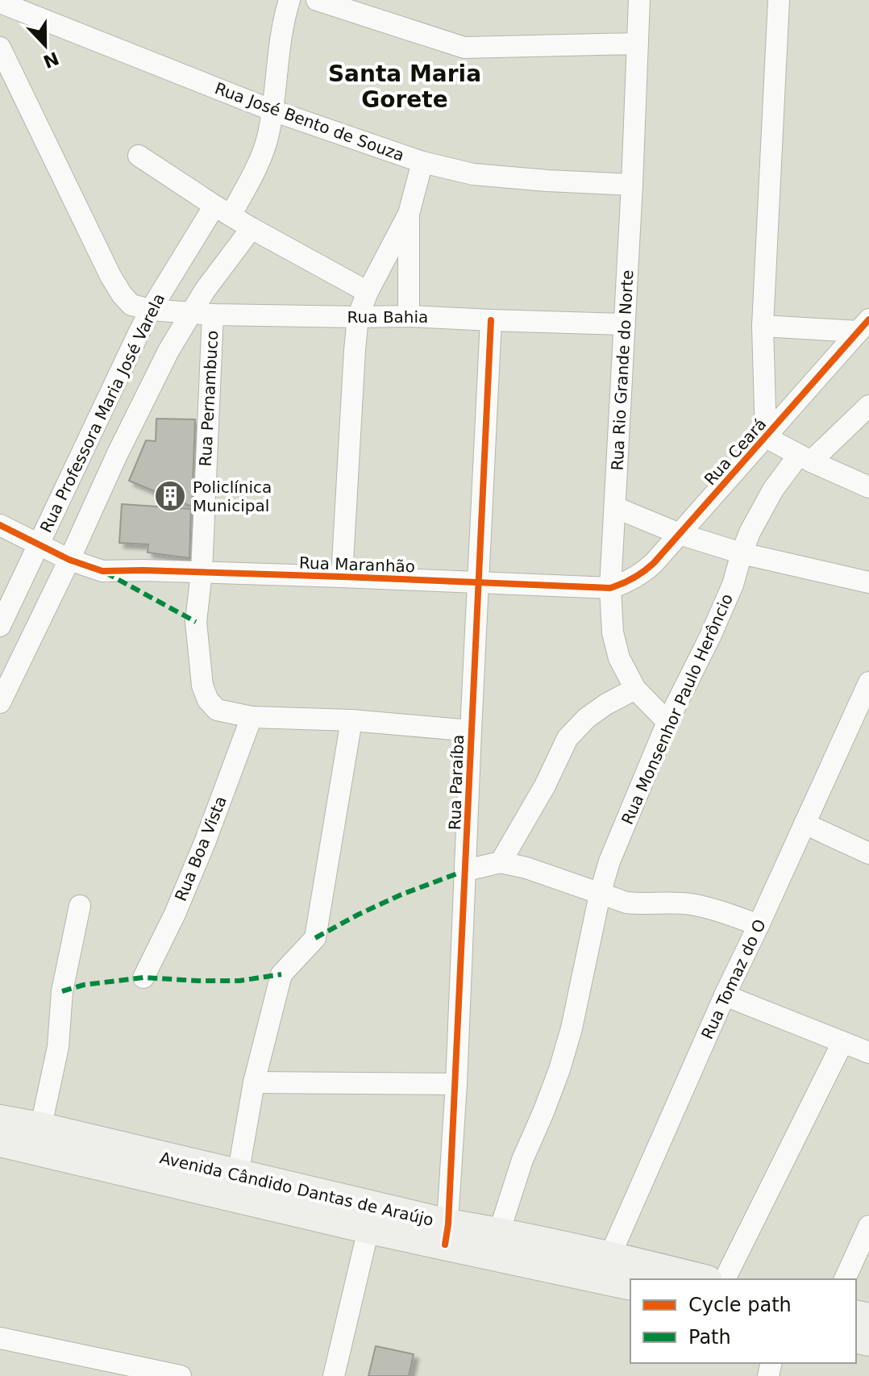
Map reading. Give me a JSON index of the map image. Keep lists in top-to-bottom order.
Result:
{
  "streets": {
    "main road": ["Avenida Cândido Dantas de Araújo"],
    "street": [
      "Rua José Bento de Souza",
      "Rua Bahia",
      "Rua Rio Grande do Norte",
      "Rua Pernambuco",
      "Rua Professora Maria José Varela",
      "Rua Ceará",
      "Rua Maranhão",
      "Rua Monsenhor Paulo Herôncio",
      "Rua Paraíba",
      "Rua Boa Vista",
      "Rua Tomaz do O"
    ]
  },
  "crossings": [
    ["Rua José Bento de Souza", "Rua Rio Grande do Norte"],
    ["Rua José Bento de Souza", "Rua Professora Maria José Varela"],
    ["Rua Bahia", "Rua Rio Grande do Norte"],
    ["Rua Bahia", "Rua Pernambuco"],
    ["Rua Bahia", "Rua Professora Maria José Varela"],
    ["Rua Bahia", "Rua Paraíba"],
    ["Rua Rio Grande do Norte", "Rua Ceará"],
    ["Rua Rio Grande do Norte", "Rua Maranhão"],
    ["Rua Rio Grande do Norte", "Rua Monsenhor Paulo Herôncio"],
    ["Rua Pernambuco", "Rua Maranhão"],
    ["Rua Pernambuco", "Rua Boa Vista"],
    ["Rua Professora Maria José Varela", "Rua Maranhão"],
    ["Rua Ceará", "Rua Maranhão"],
    ["Rua Maranhão", "Rua Paraíba"],
    ["Rua Monsenhor Paulo Herôncio", "Avenida Cândido Dantas de Araújo"],
    ["Rua Paraíba", "Avenida Cândido Dantas de Araújo"],
    ["Rua Tomaz do O", "Avenida Cândido Dantas de Araújo"]
  ],
  "districts": ["Santa Maria Gorete"],
  "places": {
    "building": ["Policlínica Municipal"]
  },
  "legend": ["Cycle path", "Path"],
  "north": "bottom"
}
